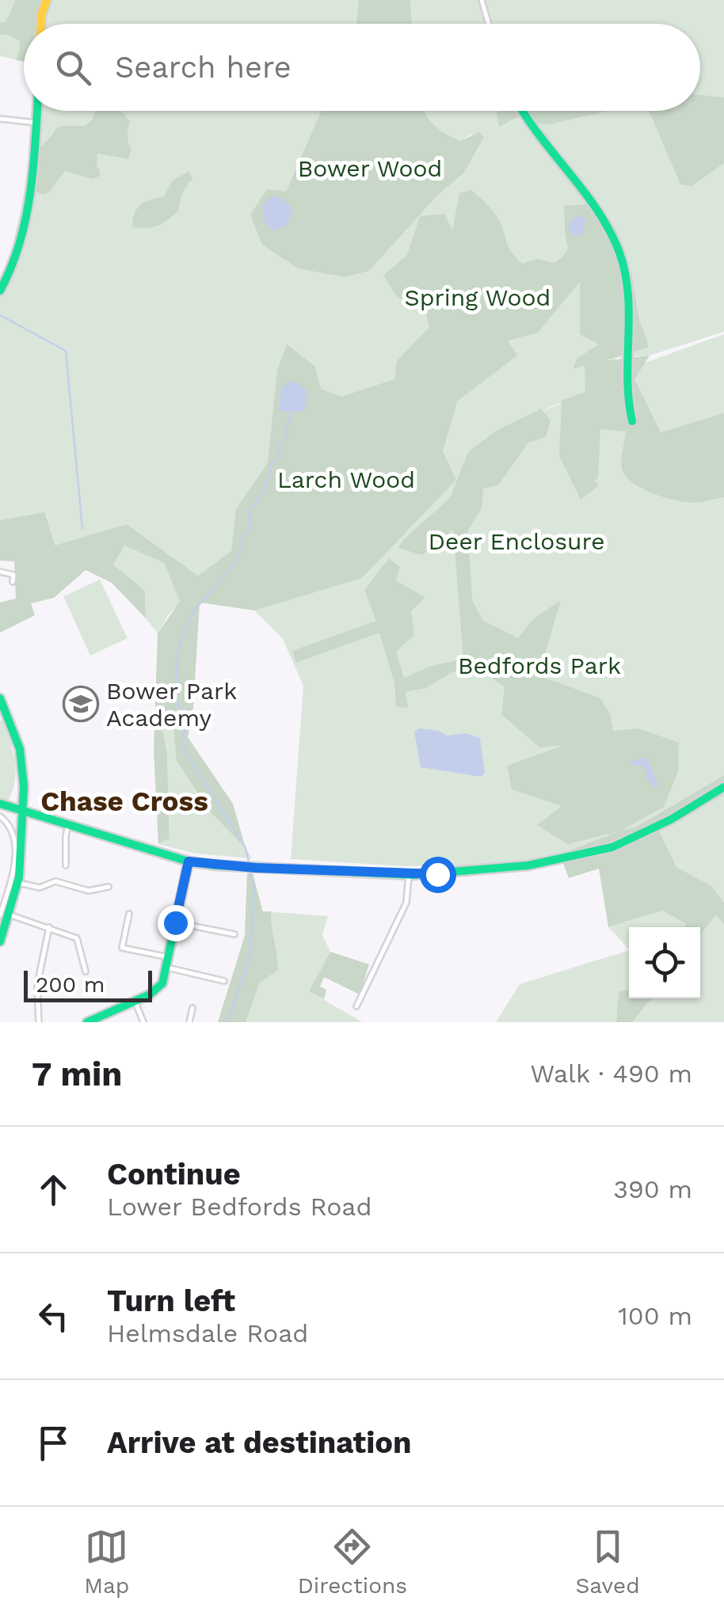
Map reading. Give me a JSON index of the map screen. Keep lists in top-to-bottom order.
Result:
{
  "districts": ["Chase Cross"],
  "parks": [
    "Bower Wood",
    "Spring Wood",
    "Larch Wood",
    "Deer Enclosure",
    "Bedfords Park"
  ],
  "places": {
    "school or university": ["Bower Park Academy"]
  },
  "scale_bar": "200 m",
  "page": {
    "search": "Search here",
    "scale": "200 m",
    "heading": ["7 min", "Walk · 490 m"],
    "list": [
      ["Continue", "Lower Bedfords Road", "390 m"],
      ["Turn left", "Helmsdale Road", "100 m"],
      "Arrive at destination"
    ],
    "nav": ["Map", "Directions", "Saved"]
  }
}
